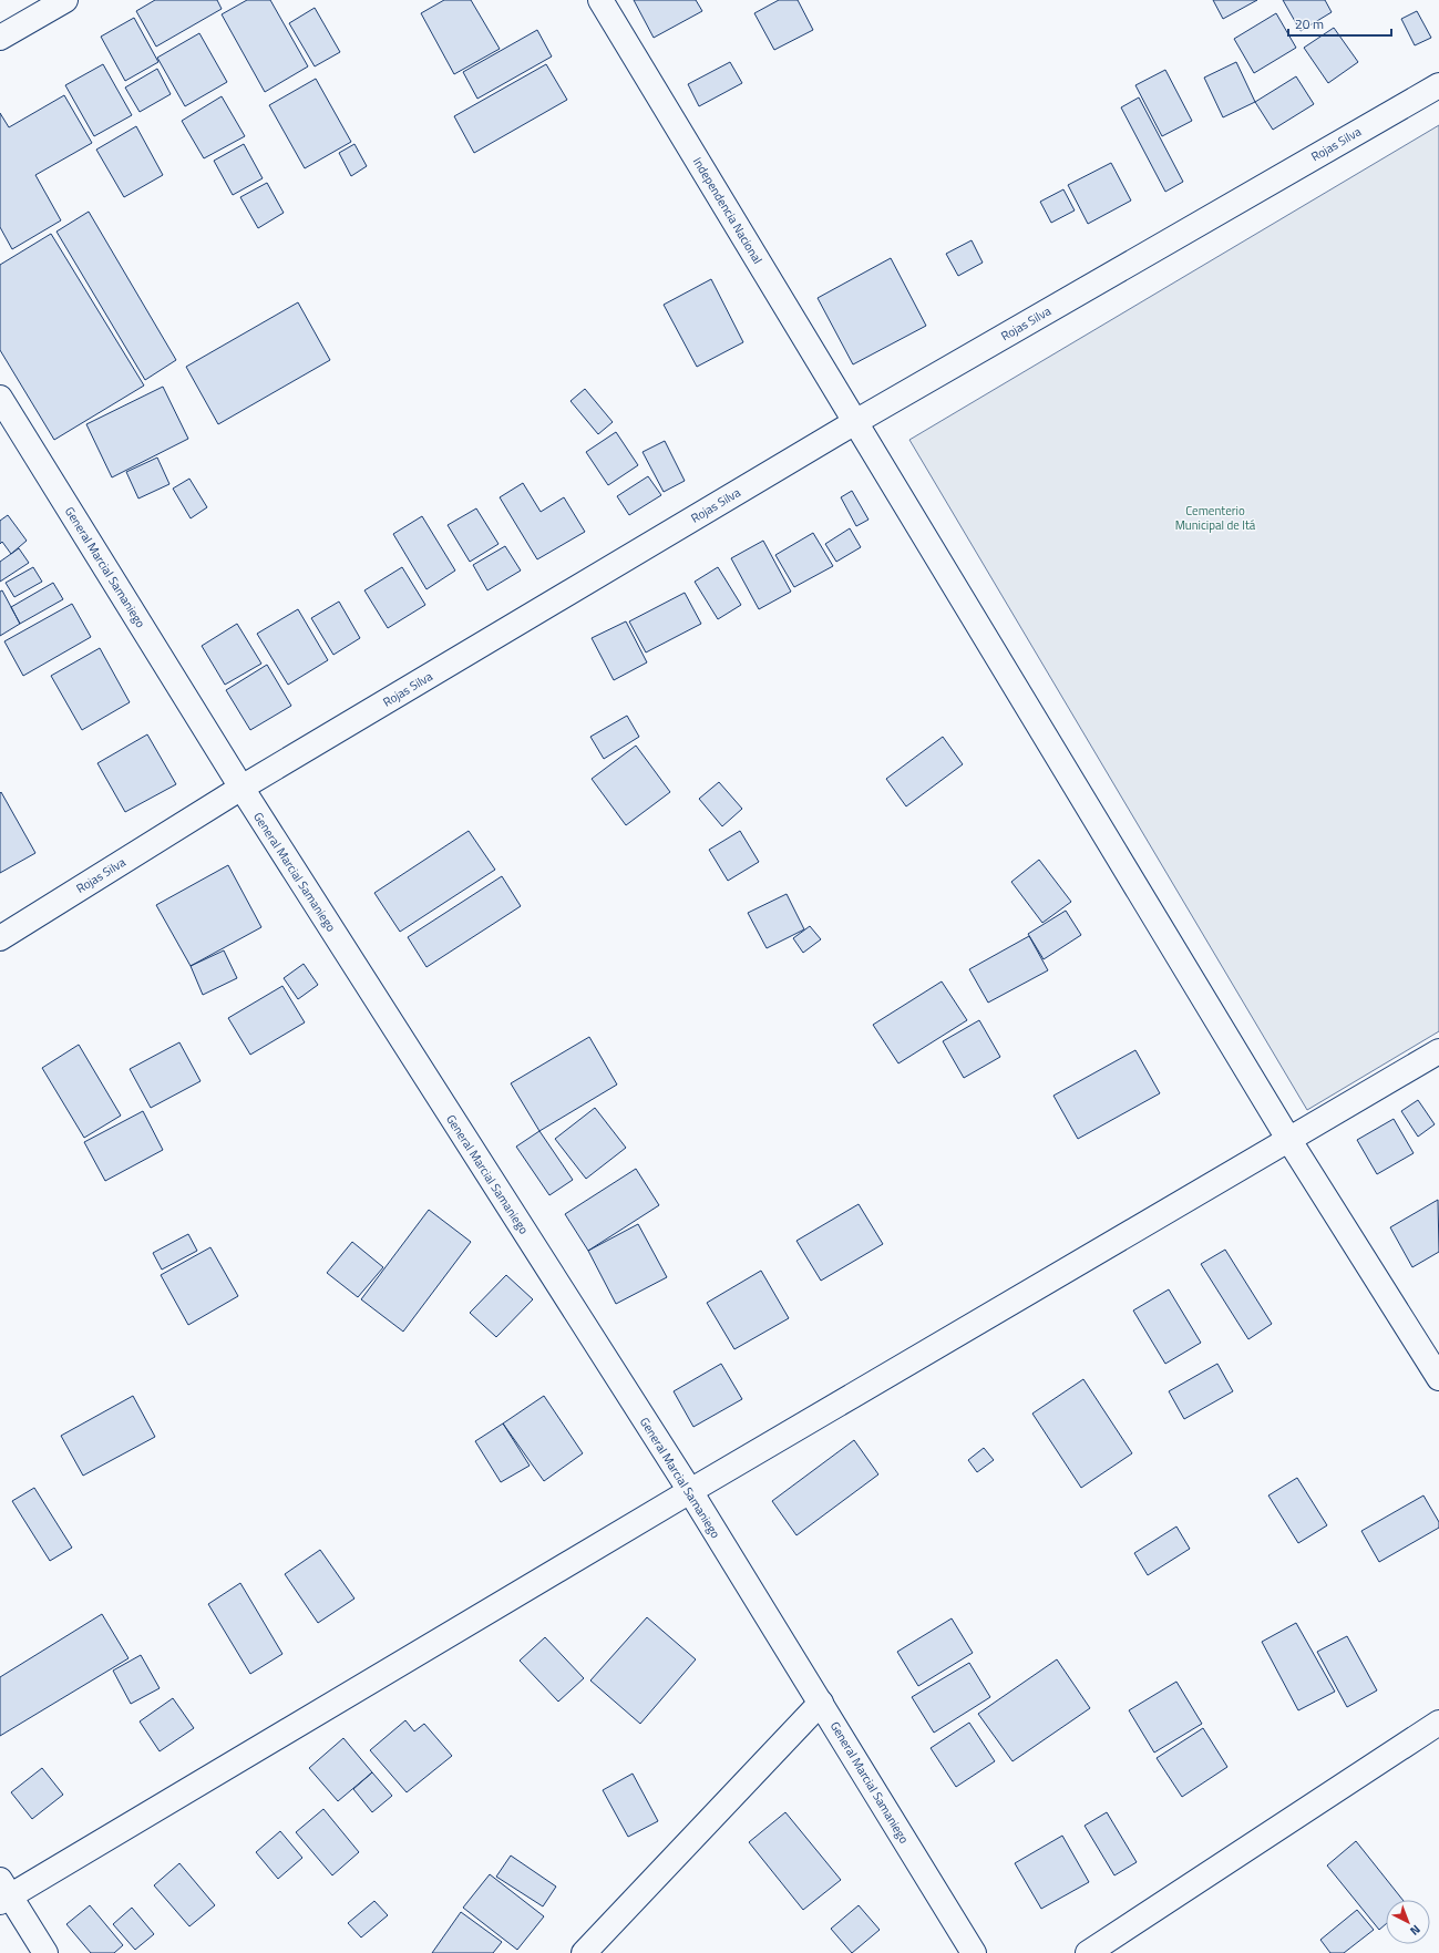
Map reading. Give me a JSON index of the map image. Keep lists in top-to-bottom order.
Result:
{
  "streets": {
    "street": ["Rojas Silva", "Independencia Nacional", "General Marcial Samaniego"]
  },
  "crossings": [
    ["Rojas Silva", "Independencia Nacional"],
    ["Rojas Silva", "General Marcial Samaniego"]
  ],
  "parks": ["Cementerio Municipal de Itá"],
  "scale_bar": "20 m",
  "north": "bottom right"
}
